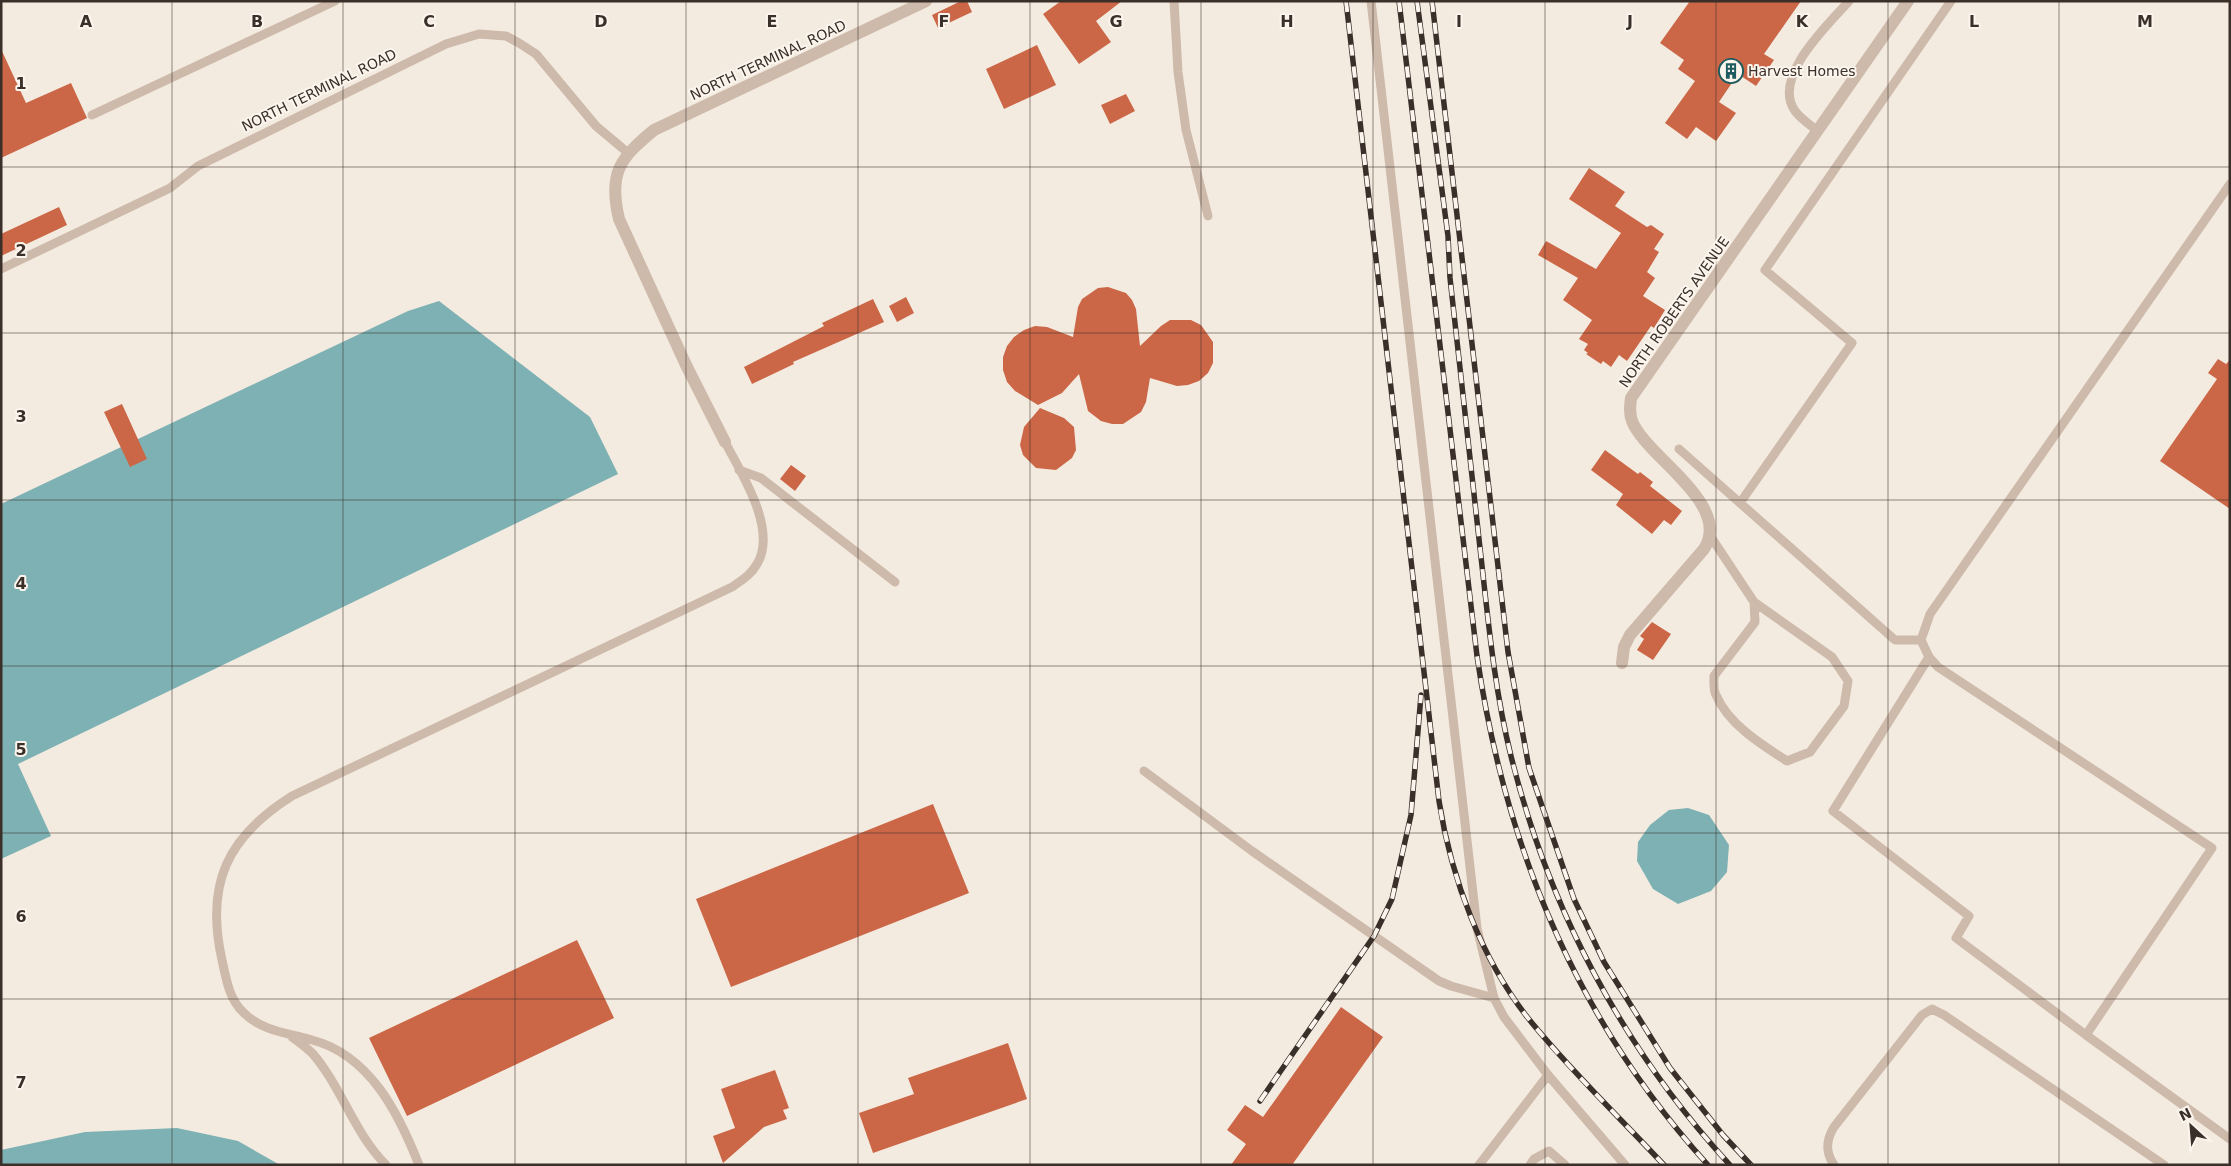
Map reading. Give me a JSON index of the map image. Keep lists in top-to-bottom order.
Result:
{
  "streets": {
    "street": ["NORTH TERMINAL ROAD", "NORTH ROBERTS AVENUE"]
  },
  "places": {
    "building": ["Harvest Homes"]
  },
  "north": "top left",
  "grid": {
    "columns": [
      "A",
      "B",
      "C",
      "D",
      "E",
      "F",
      "G",
      "H",
      "I",
      "J",
      "K",
      "L",
      "M"
    ],
    "rows": [
      "1",
      "2",
      "3",
      "4",
      "5",
      "6",
      "7"
    ]
  }
}
